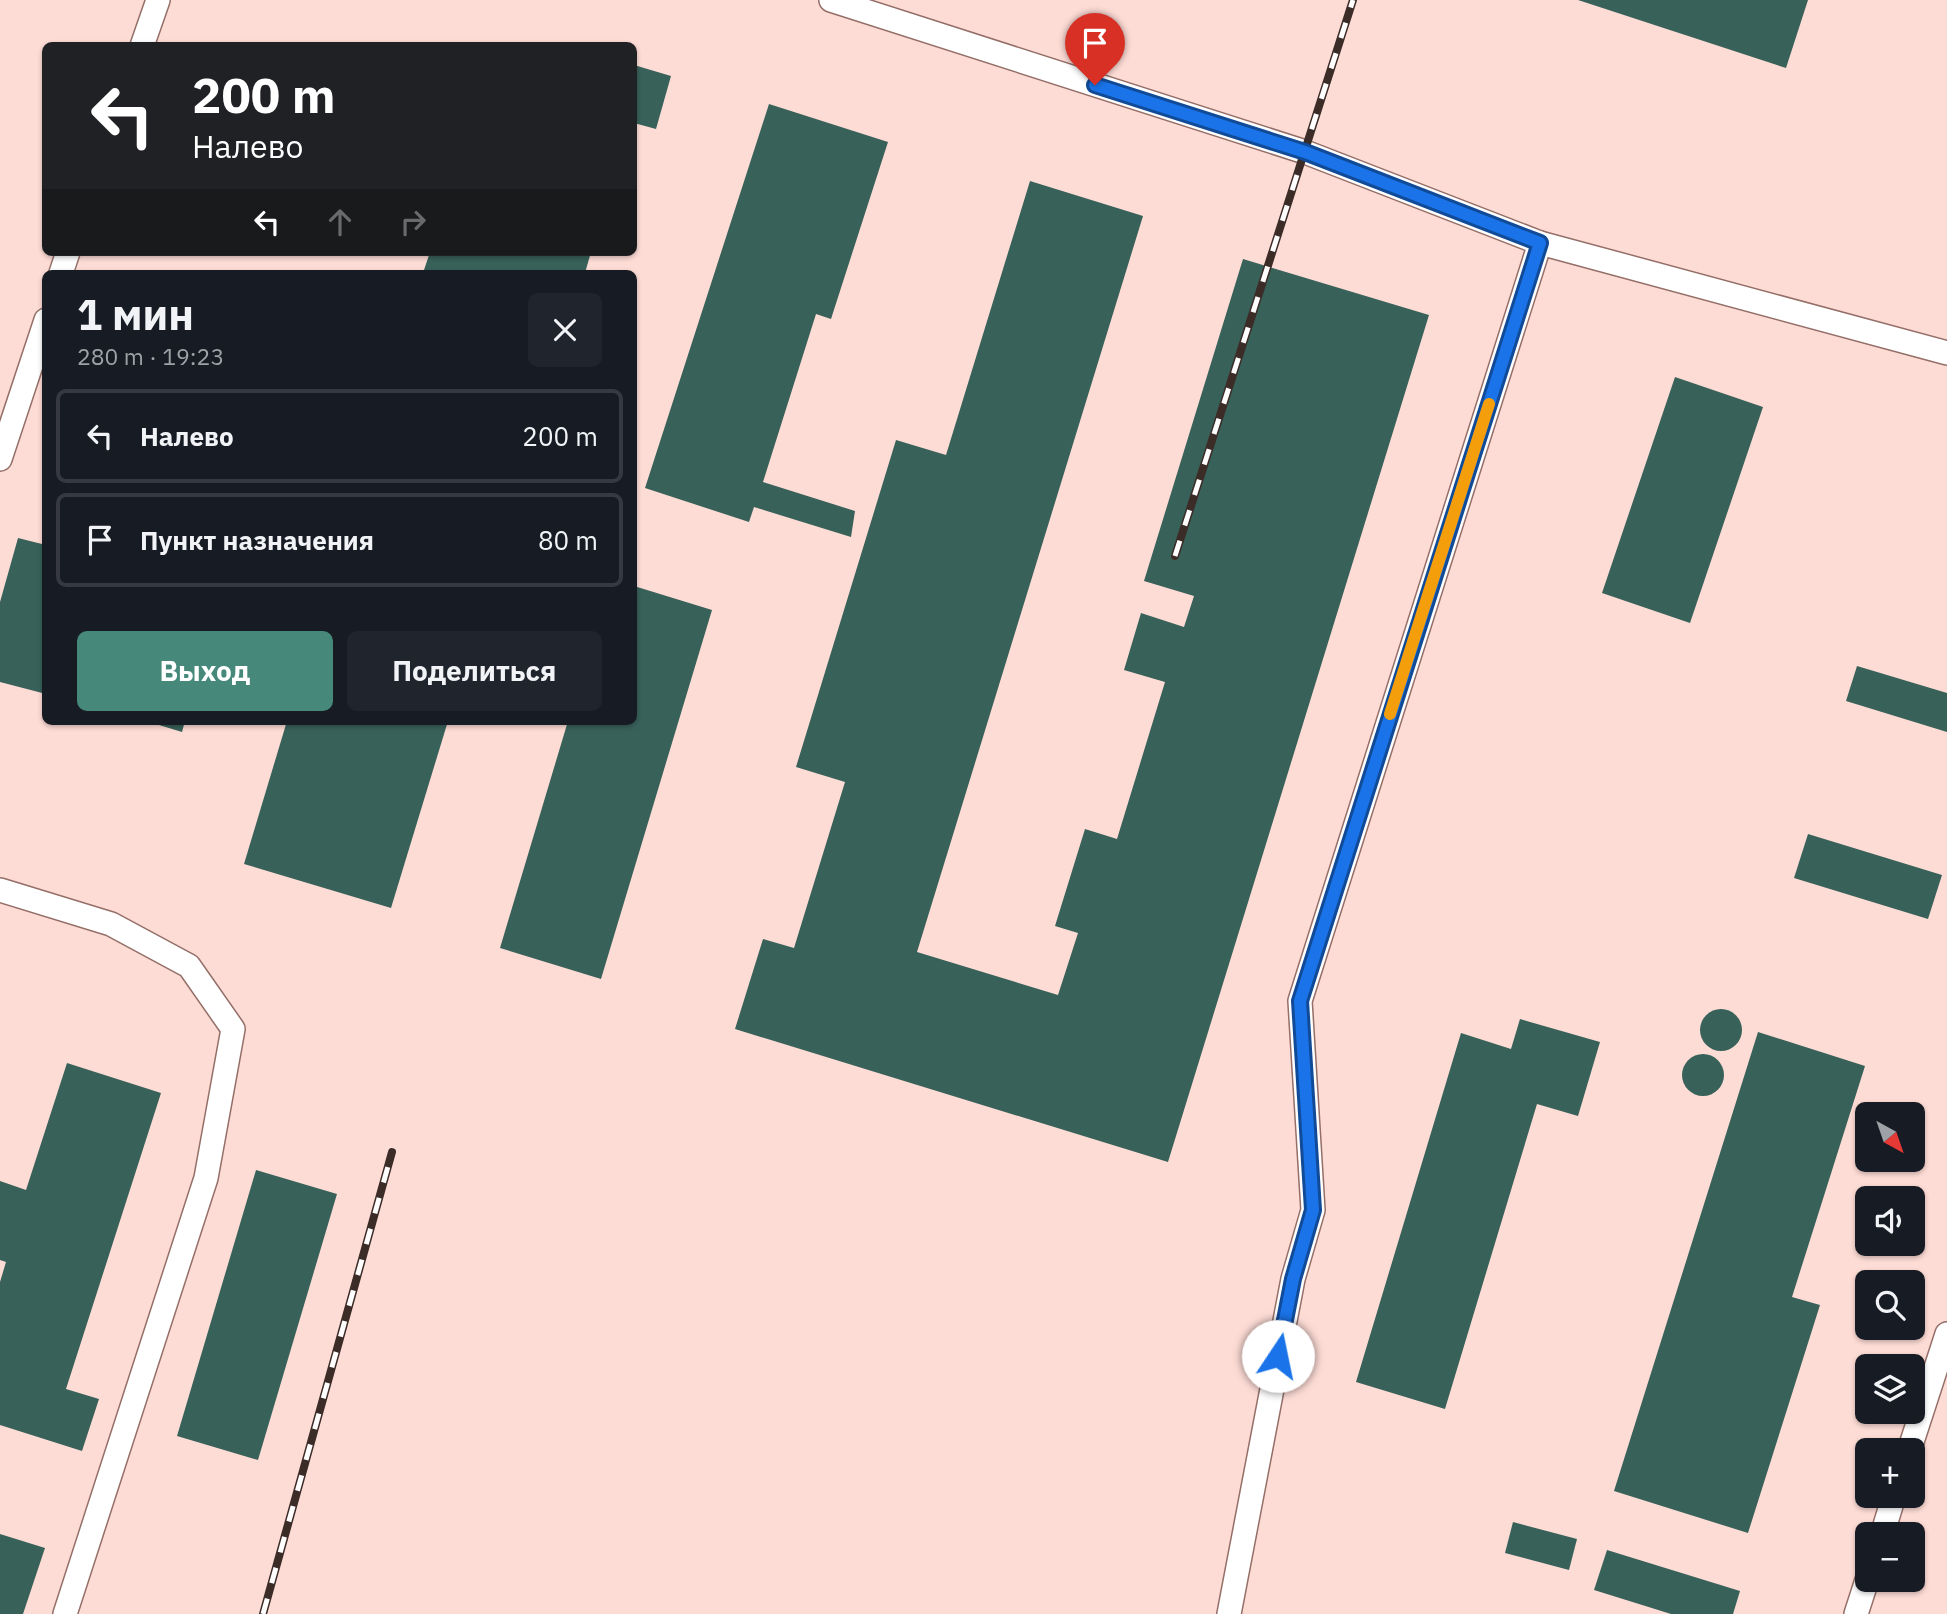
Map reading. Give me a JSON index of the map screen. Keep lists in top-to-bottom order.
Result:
{
  "north": "bottom right",
  "page": {
    "turn": ["200 m", "Налево"],
    "heading": ["1 мин", "280 m · 19:23"],
    "list": [
      {
        "name": "Налево",
        "value": "200 m"
      },
      {
        "name": "Пункт назначения",
        "value": "80 m"
      }
    ],
    "buttons": ["Выход", "Поделиться"],
    "map_buttons": ["+", "−"]
  }
}
